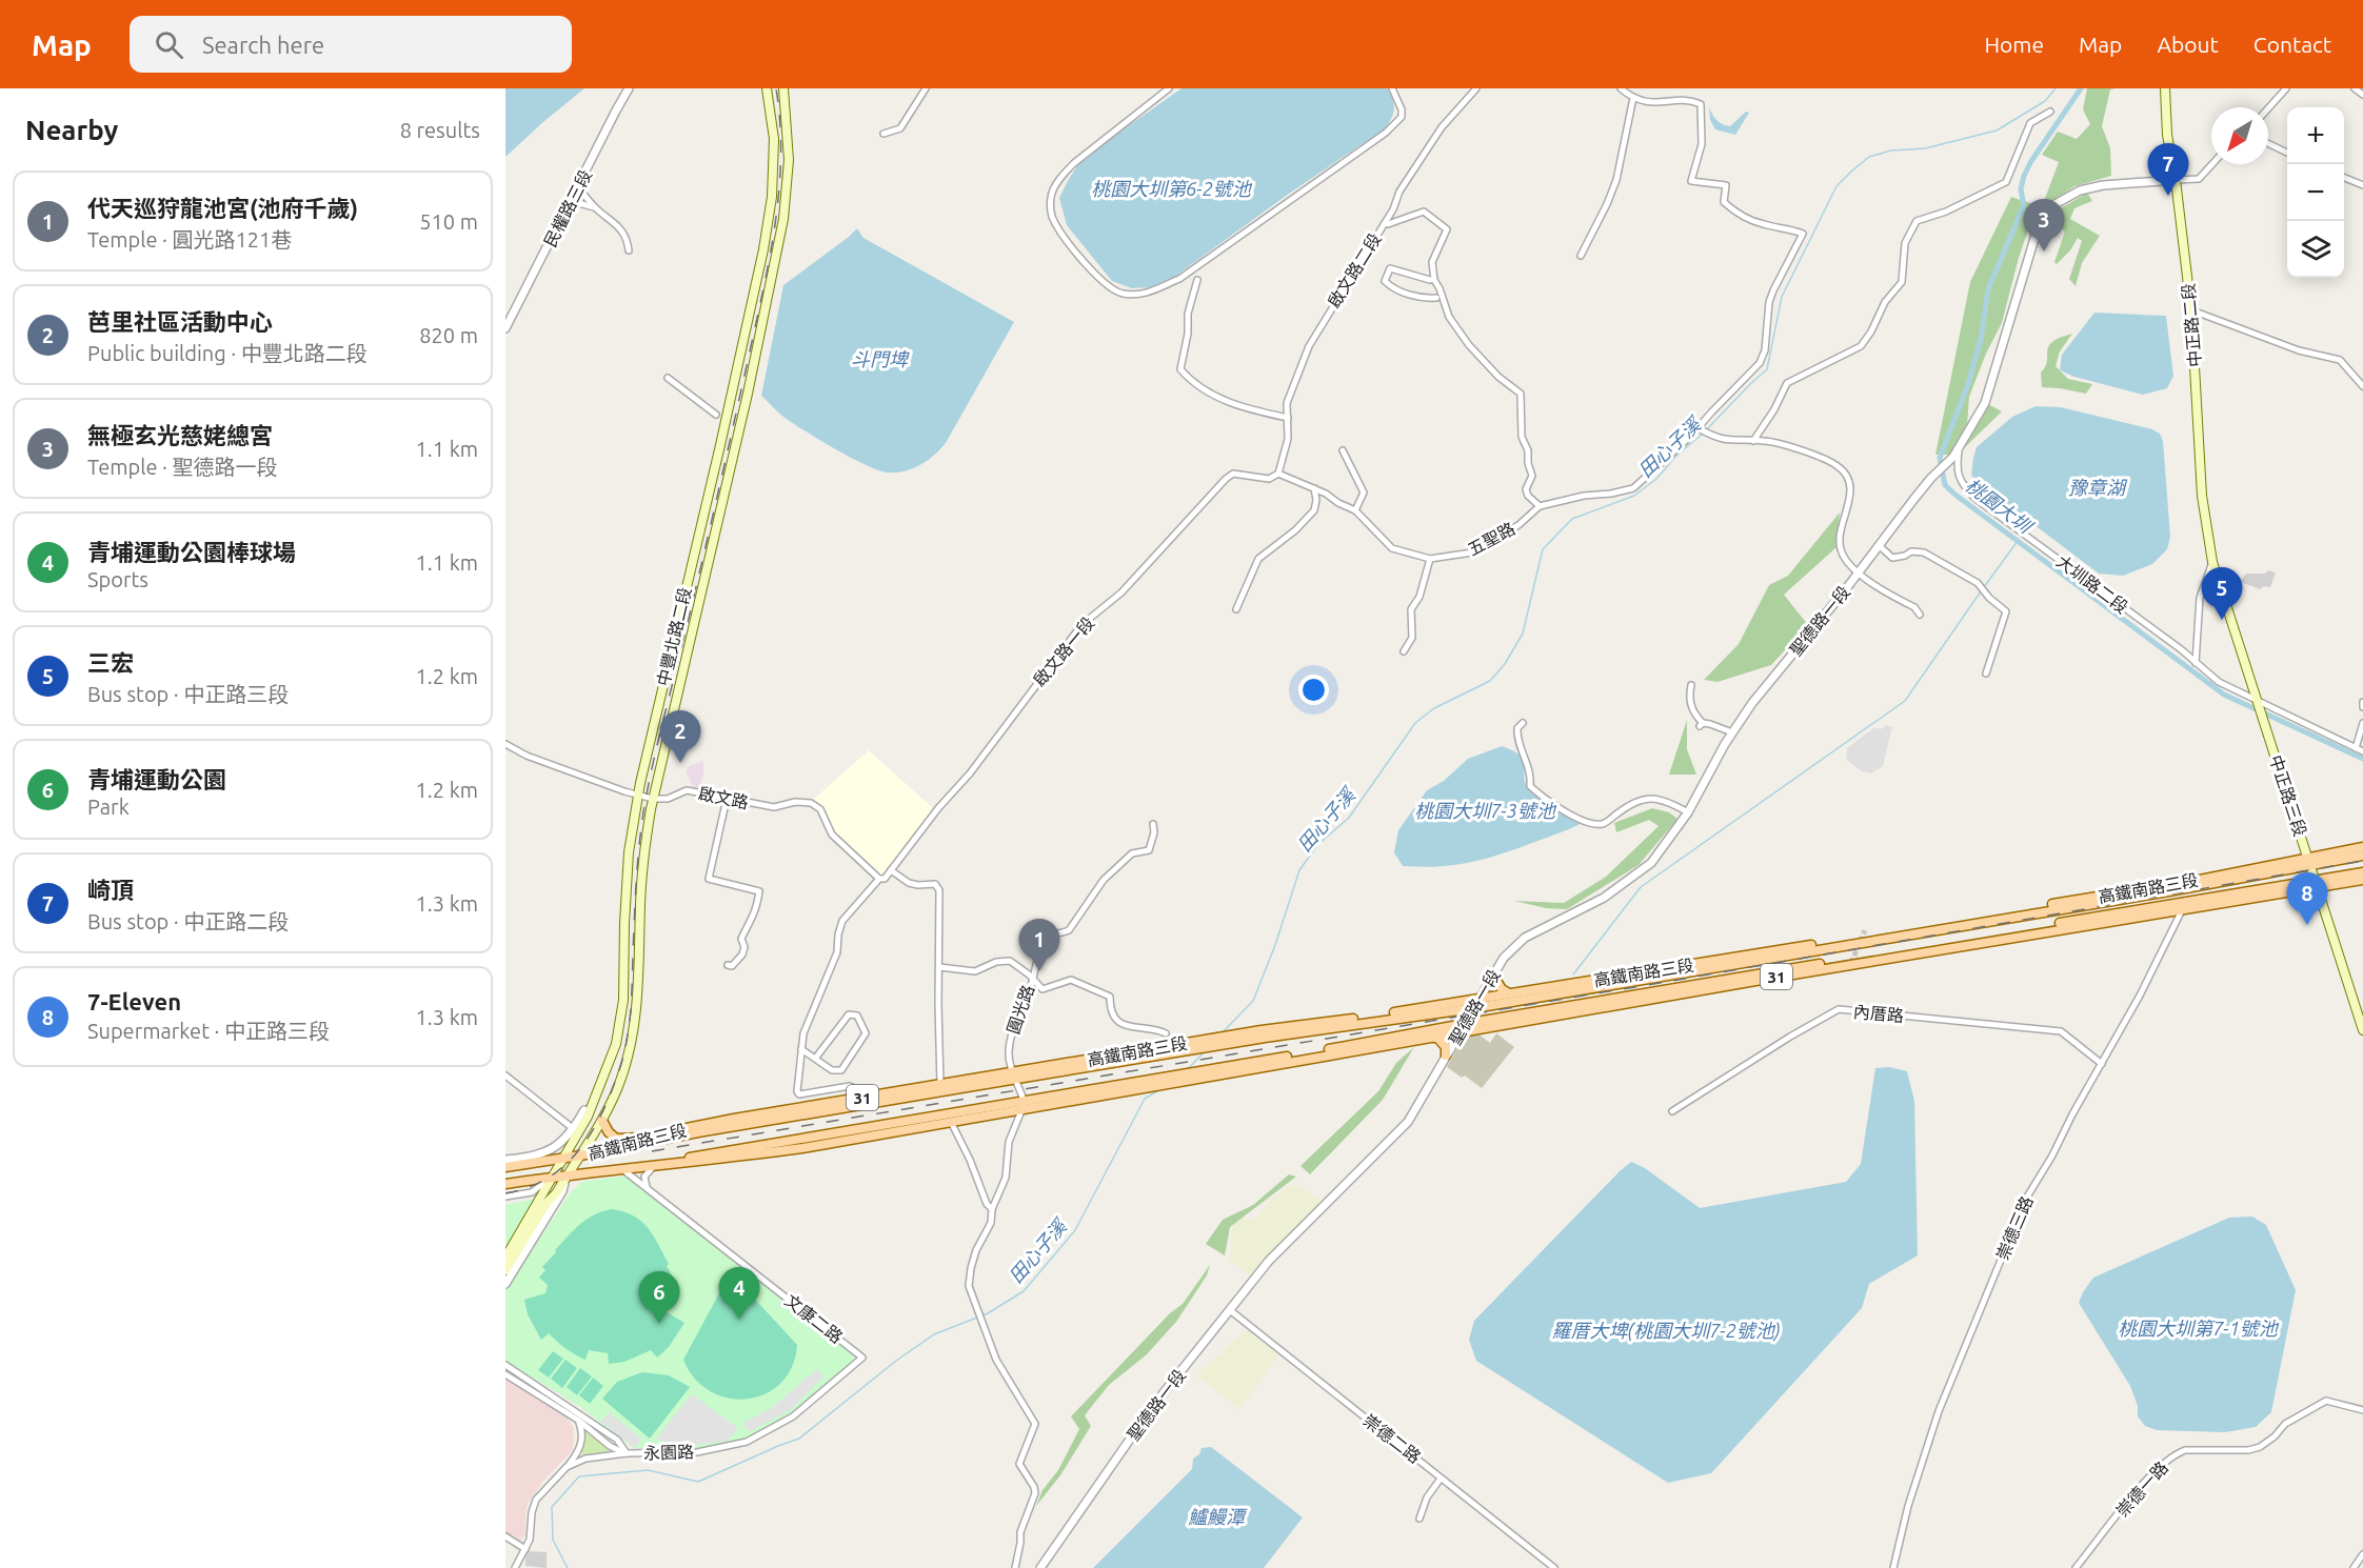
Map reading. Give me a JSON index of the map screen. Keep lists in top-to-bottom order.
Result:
{
  "streets": {
    "main road": [
      "中正路二段",
      "中豐北路二段",
      "中正路三段",
      "高鐵南路三段",
      "31"
    ],
    "street": [
      "民權路三段",
      "啟文路二段",
      "五聖路",
      "大圳路二段",
      "聖德路一段",
      "啟文路一段",
      "啟文路",
      "圓光路",
      "內厝路",
      "崇德三路",
      "文康二路",
      "崇德二路",
      "永園路",
      "崇德一路"
    ]
  },
  "crossings": [
    ["啟文路二段", "五聖路"],
    ["啟文路二段", "啟文路一段"],
    ["中正路二段", "中正路三段"],
    ["五聖路", "啟文路一段"],
    ["大圳路二段", "聖德路一段"],
    ["大圳路二段", "中正路三段"],
    ["聖德路一段", "高鐵南路三段"],
    ["聖德路一段", "崇德二路"],
    ["中豐北路二段", "啟文路"],
    ["中豐北路二段", "高鐵南路三段"],
    ["中豐北路二段", "31"],
    ["啟文路一段", "啟文路"],
    ["啟文路一段", "高鐵南路三段"],
    ["中正路三段", "高鐵南路三段"],
    ["中正路三段", "31"],
    ["高鐵南路三段", "31"],
    ["高鐵南路三段", "圓光路"],
    ["高鐵南路三段", "崇德三路"],
    ["高鐵南路三段", "文康二路"],
    ["內厝路", "崇德三路"],
    ["文康二路", "永園路"]
  ],
  "water": [
    "桃園大圳第6-2號池",
    "斗門埤",
    "田心子溪",
    "豫章湖",
    "桃園大圳",
    "桃園大圳7-3號池",
    "桃園大圳第7-1號池",
    "羅厝大埤(桃園大圳7-2號池)",
    "鱸鰻潭"
  ],
  "north": "bottom left",
  "page": {
    "header": "Map",
    "search": "Search here",
    "nav": [
      "Home",
      "Map",
      "About",
      "Contact"
    ],
    "heading": ["Nearby", "8 results"],
    "map_buttons": ["+", "−"],
    "pins": [
      "7",
      "3",
      "5",
      "2",
      "8",
      "1",
      "4",
      "6"
    ],
    "list": [
      {
        "mark": "1",
        "name": "代天巡狩龍池宮(池府千歲)",
        "note": "Temple · 圓光路121巷",
        "value": "510 m"
      },
      {
        "mark": "2",
        "name": "芭里社區活動中心",
        "note": "Public building · 中豐北路二段",
        "value": "820 m"
      },
      {
        "mark": "3",
        "name": "無極玄光慈姥總宮",
        "note": "Temple · 聖德路一段",
        "value": "1.1 km"
      },
      {
        "mark": "4",
        "name": "青埔運動公園棒球場",
        "note": "Sports",
        "value": "1.1 km"
      },
      {
        "mark": "5",
        "name": "三宏",
        "note": "Bus stop · 中正路三段",
        "value": "1.2 km"
      },
      {
        "mark": "6",
        "name": "青埔運動公園",
        "note": "Park",
        "value": "1.2 km"
      },
      {
        "mark": "7",
        "name": "崎頂",
        "note": "Bus stop · 中正路二段",
        "value": "1.3 km"
      },
      {
        "mark": "8",
        "name": "7-Eleven",
        "note": "Supermarket · 中正路三段",
        "value": "1.3 km"
      }
    ]
  }
}
